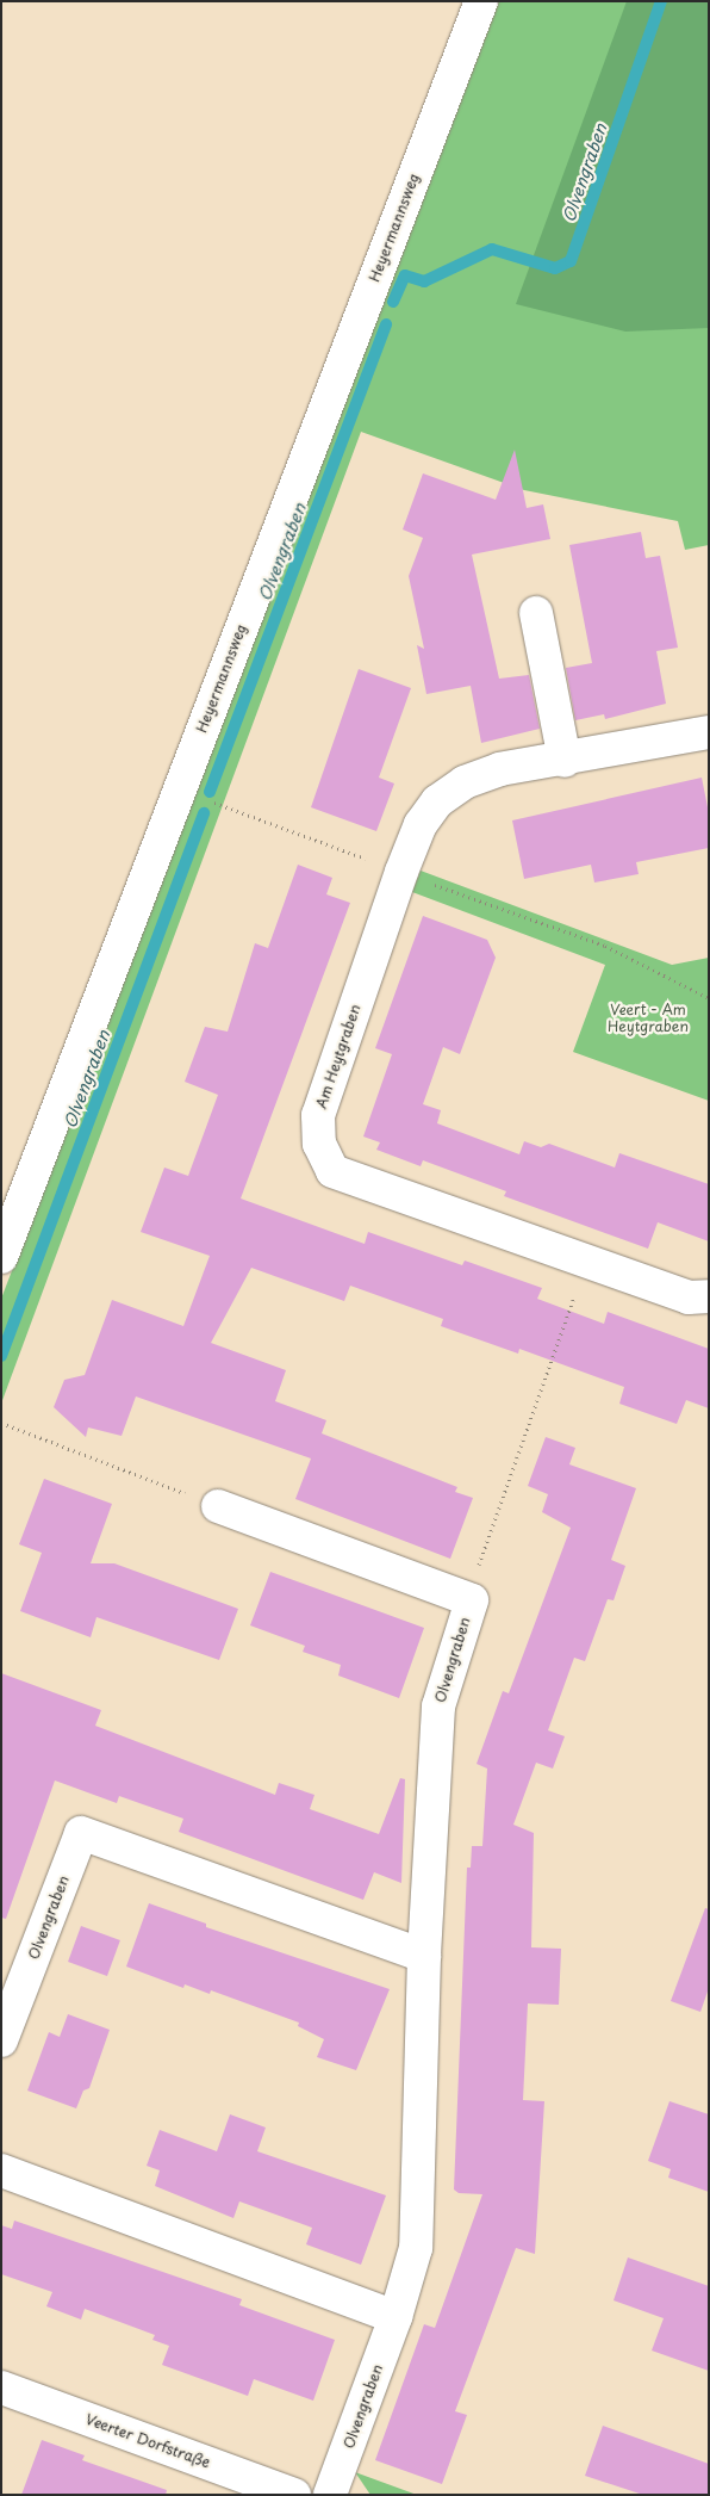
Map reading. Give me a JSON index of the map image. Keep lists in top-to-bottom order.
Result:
{
  "streets": {
    "street": [
      "Heyermannsweg",
      "Am Heytgraben",
      "Olvengraben",
      "Veerter Dorfstraße"
    ]
  },
  "water": ["Olvengraben"],
  "parks": ["Veert - Am Heytgraben"]
}
